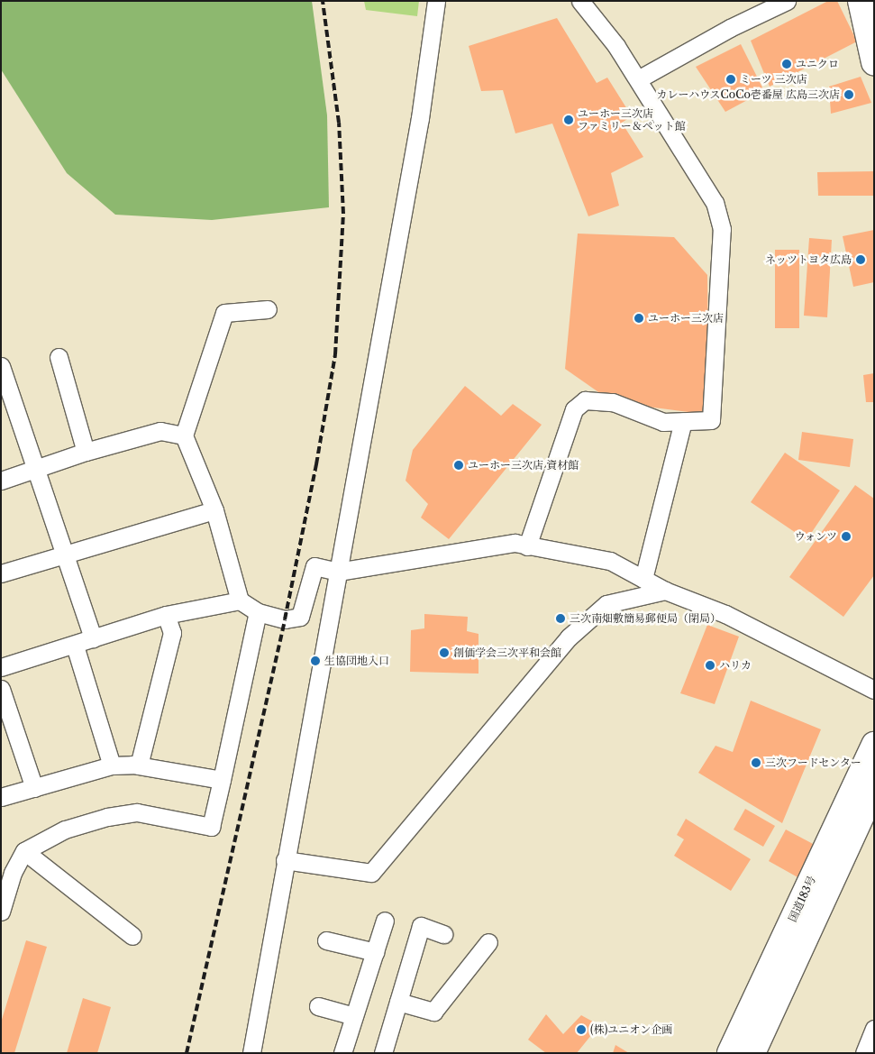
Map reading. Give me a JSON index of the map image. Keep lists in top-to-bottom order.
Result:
{
  "streets": {
    "highway": ["国道183号"]
  },
  "places": [
    "ユニクロ",
    "ミーツ 三次店",
    "カレーハウスCoCo壱番屋 広島三次店",
    "ユーホー三次店 ファミリー＆ペット館",
    "ネッツトヨタ広島",
    "ユーホー三次店",
    "ユーホー三次店 資材館",
    "ウォンツ",
    "三次南畑敷簡易郵便局（閉局）",
    "創価学会三次平和会館",
    "生協団地入口",
    "ハリカ",
    "三次フードセンター",
    "(株)ユニオン企画"
  ]
}
